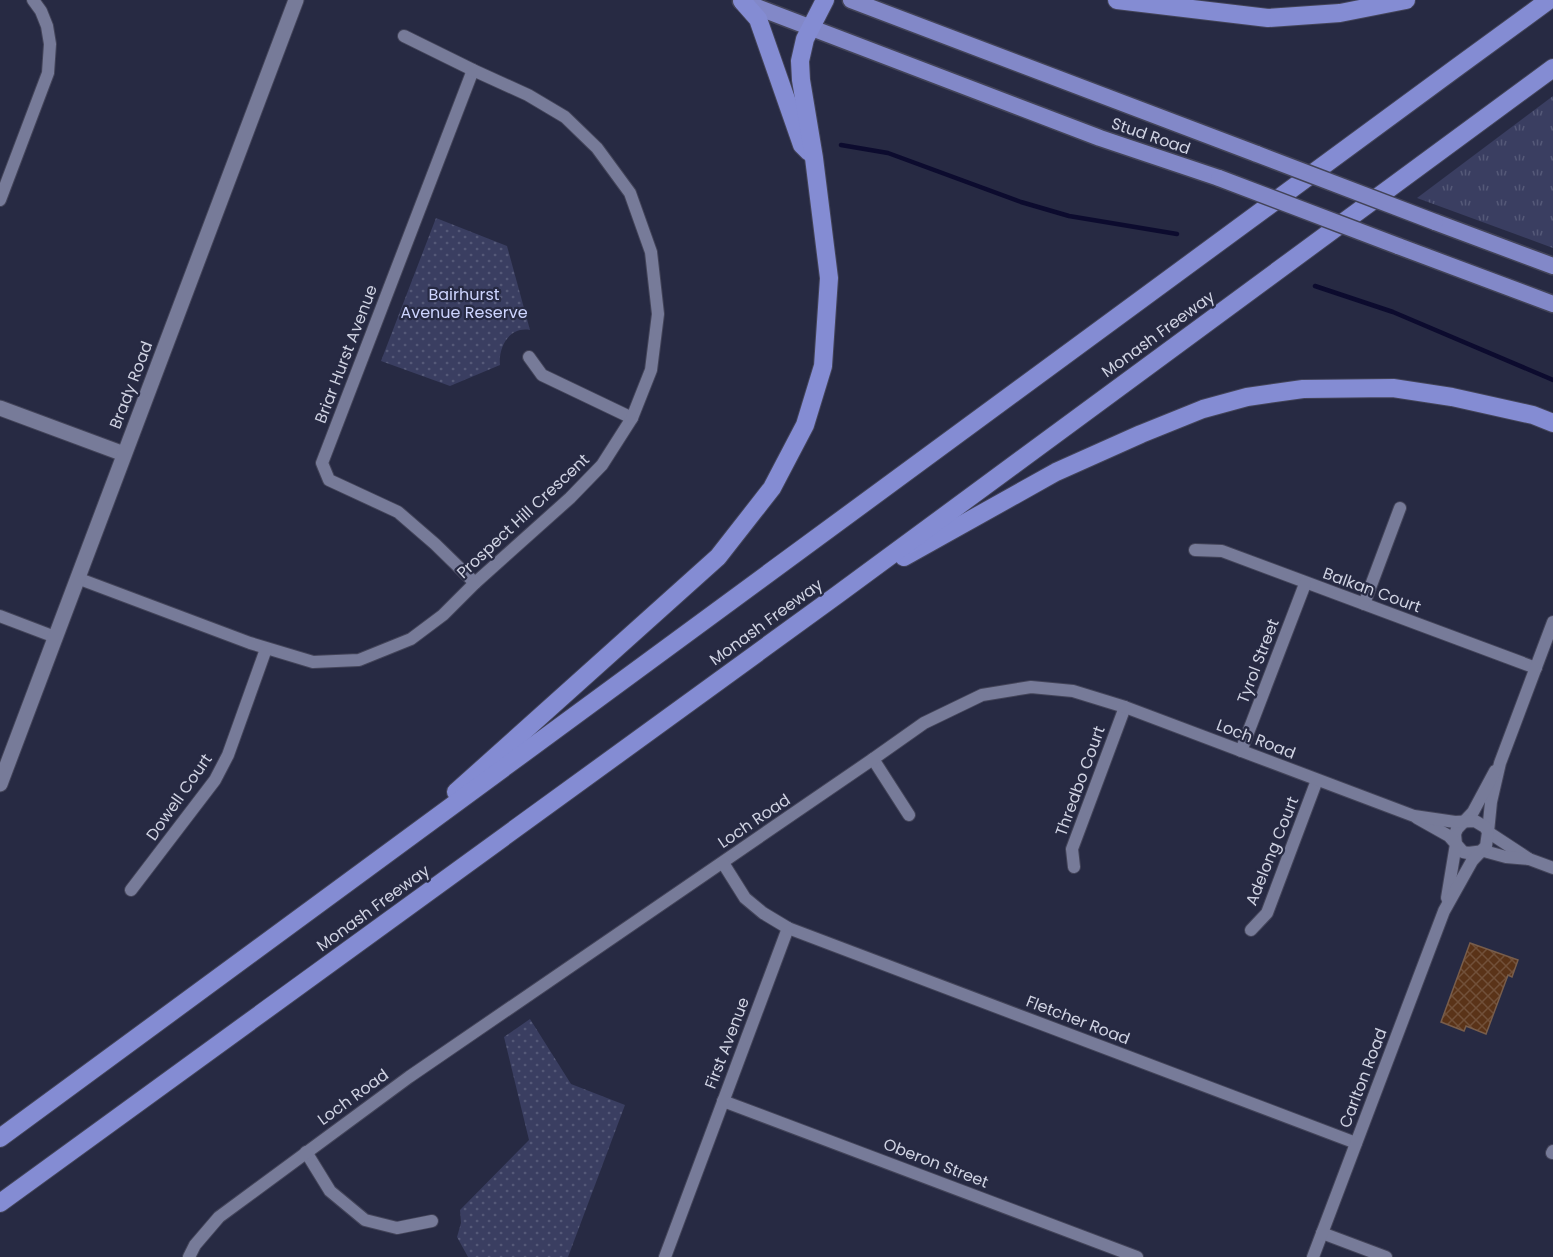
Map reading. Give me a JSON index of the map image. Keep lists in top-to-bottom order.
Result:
{
  "streets": {
    "highway": ["Stud Road", "Monash Freeway"],
    "main road": ["Brady Road"],
    "street": [
      "Briar Hurst Avenue",
      "Prospect Hill Crescent",
      "Balkan Court",
      "Tyrol Street",
      "Loch Road",
      "Thredbo Court",
      "Dowell Court",
      "Adelong Court",
      "Fletcher Road",
      "First Avenue",
      "Carlton Road",
      "Oberon Street"
    ]
  },
  "crossings": [
    ["Briar Hurst Avenue", "Prospect Hill Crescent"],
    ["Brady Road", "Prospect Hill Crescent"],
    ["Prospect Hill Crescent", "Dowell Court"],
    ["Balkan Court", "Tyrol Street"],
    ["Tyrol Street", "Loch Road"],
    ["Loch Road", "Thredbo Court"],
    ["Loch Road", "Adelong Court"],
    ["Loch Road", "Carlton Road"],
    ["Fletcher Road", "First Avenue"],
    ["Fletcher Road", "Carlton Road"],
    ["First Avenue", "Oberon Street"]
  ],
  "parks": ["Bairhurst Avenue Reserve"]
}
